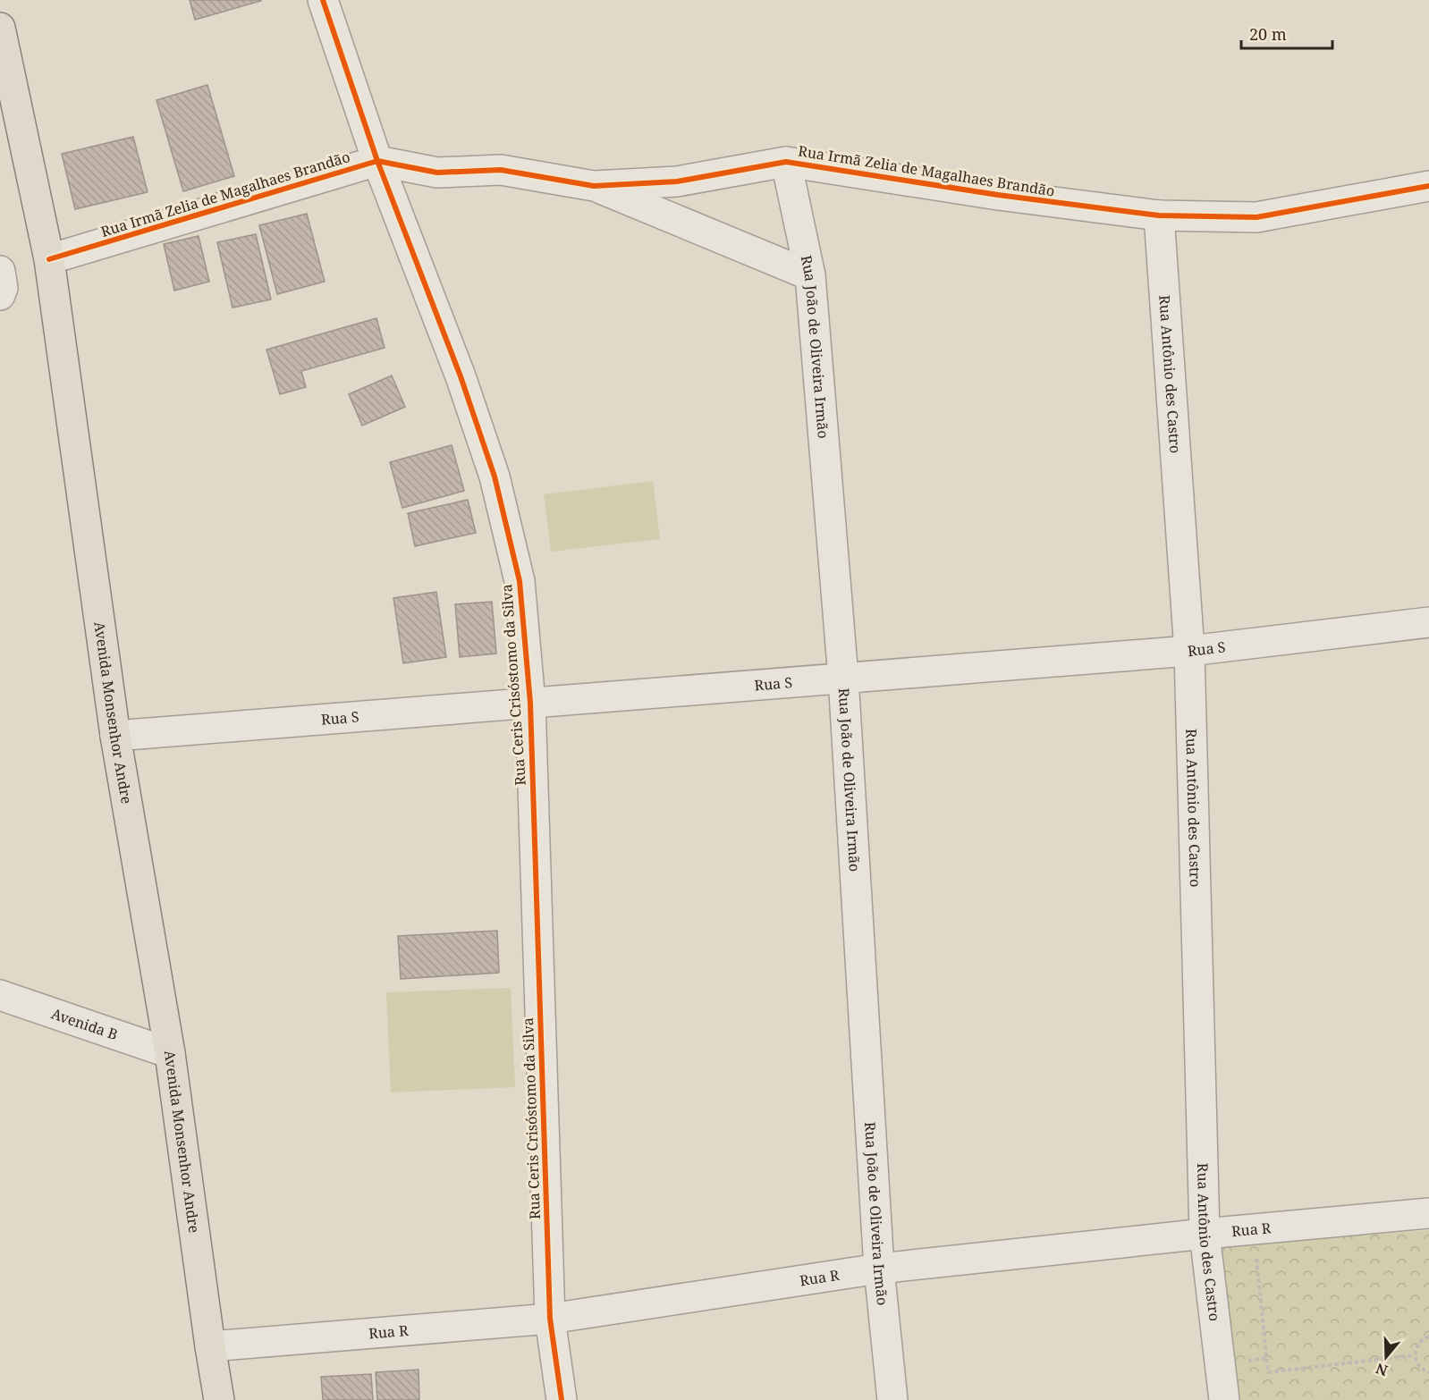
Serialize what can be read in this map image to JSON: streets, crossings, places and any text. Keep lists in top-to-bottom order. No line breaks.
{"streets":{"main road":["Avenida Monsenhor Andre"],"street":["Rua Irmã Zelia de Magalhaes Brandão","Rua João de Oliveira Irmão","Rua Antônio des Castro","Rua S","Rua Ceris Crisóstomo da Silva","Avenida B","Rua R"]},"crossings":[["Rua Irmã Zelia de Magalhaes Brandão","Rua João de Oliveira Irmão"],["Rua Irmã Zelia de Magalhaes Brandão","Rua Antônio des Castro"],["Rua Irmã Zelia de Magalhaes Brandão","Rua Ceris Crisóstomo da Silva"],["Rua Irmã Zelia de Magalhaes Brandão","Avenida Monsenhor Andre"],["Rua João de Oliveira Irmão","Rua S"],["Rua João de Oliveira Irmão","Rua R"],["Rua Antônio des Castro","Rua S"],["Rua Antônio des Castro","Rua R"],["Rua S","Rua Ceris Crisóstomo da Silva"],["Rua S","Avenida Monsenhor Andre"],["Rua Ceris Crisóstomo da Silva","Rua R"],["Avenida Monsenhor Andre","Avenida B"],["Avenida Monsenhor Andre","Rua R"]],"scale_bar":"20 m","north":"bottom"}
